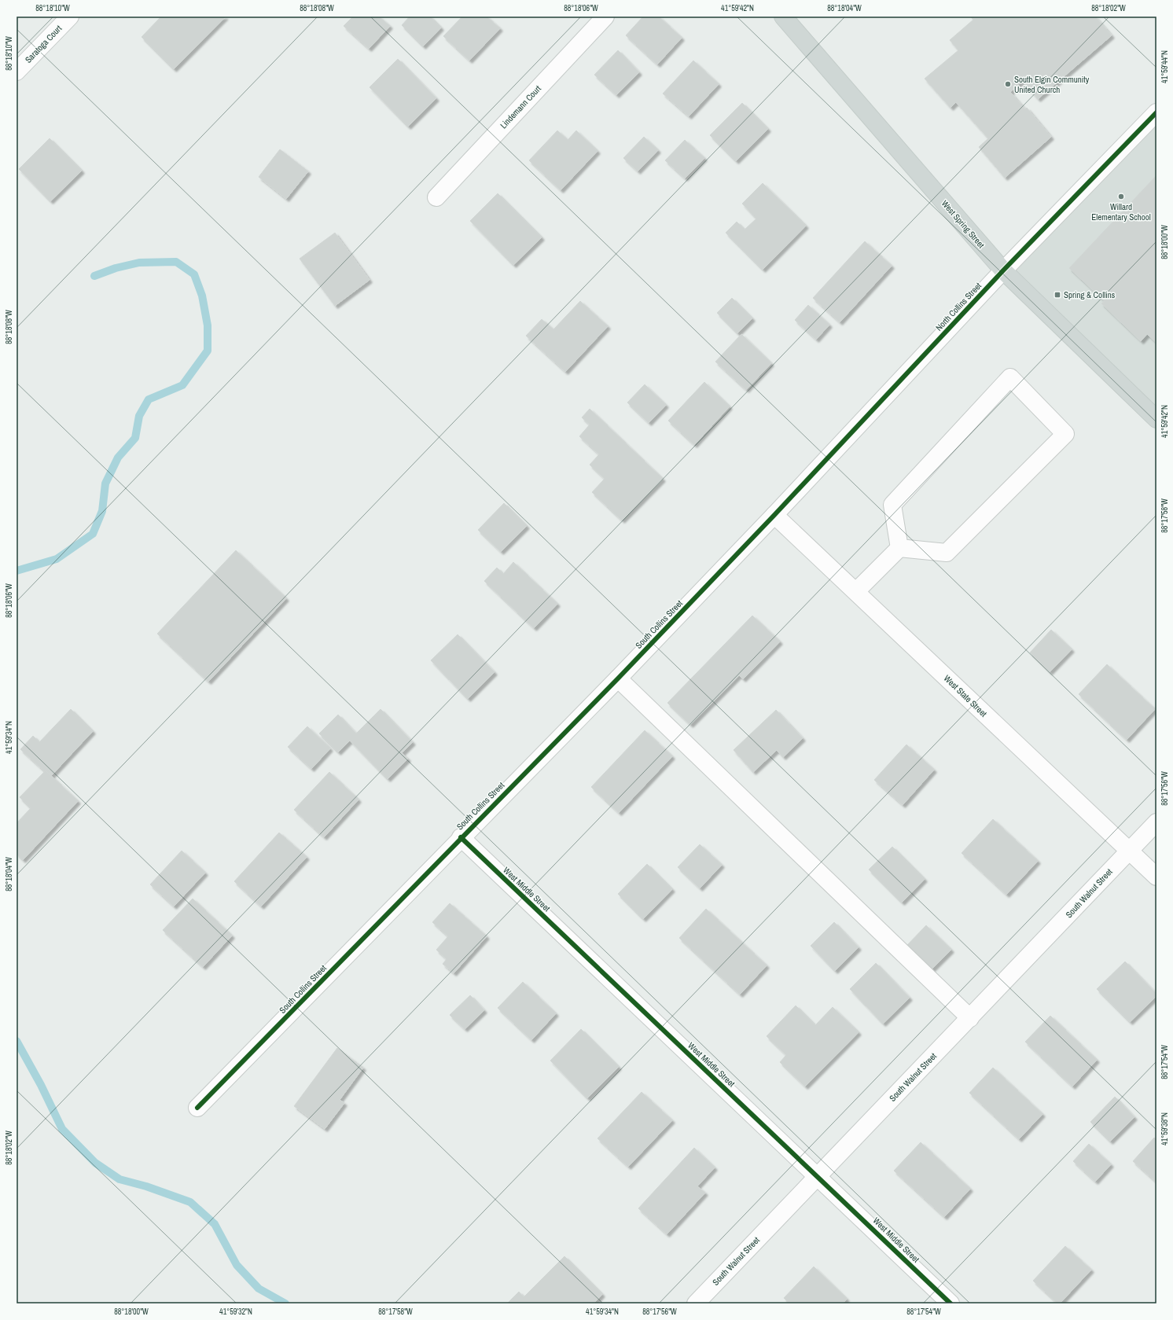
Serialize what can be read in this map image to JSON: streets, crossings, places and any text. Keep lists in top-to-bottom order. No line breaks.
{"streets":{"main road":["West Spring Street"],"street":["Saratoga Court","Lindemann Court","North Collins Street","South Collins Street","West State Street","West Middle Street","South Walnut Street"]},"crossings":[["West Spring Street","North Collins Street"],["North Collins Street","South Collins Street"],["North Collins Street","West State Street"],["South Collins Street","West State Street"],["South Collins Street","West Middle Street"],["West State Street","South Walnut Street"],["West Middle Street","South Walnut Street"]],"places":{"other":["South Elgin Community United Church","Willard Elementary School"],"transit":["Spring & Collins"]},"coordinates":["88°18'10\"W","88°18'08\"W","88°18'06\"W","41°59'42\"N","88°18'04\"W","88°18'02\"W","41°59'44\"N","88°18'00\"W","88°17'58\"W","41°59'34\"N","88°17'56\"W","88°17'54\"W","41°59'38\"N","41°59'32\"N"]}
